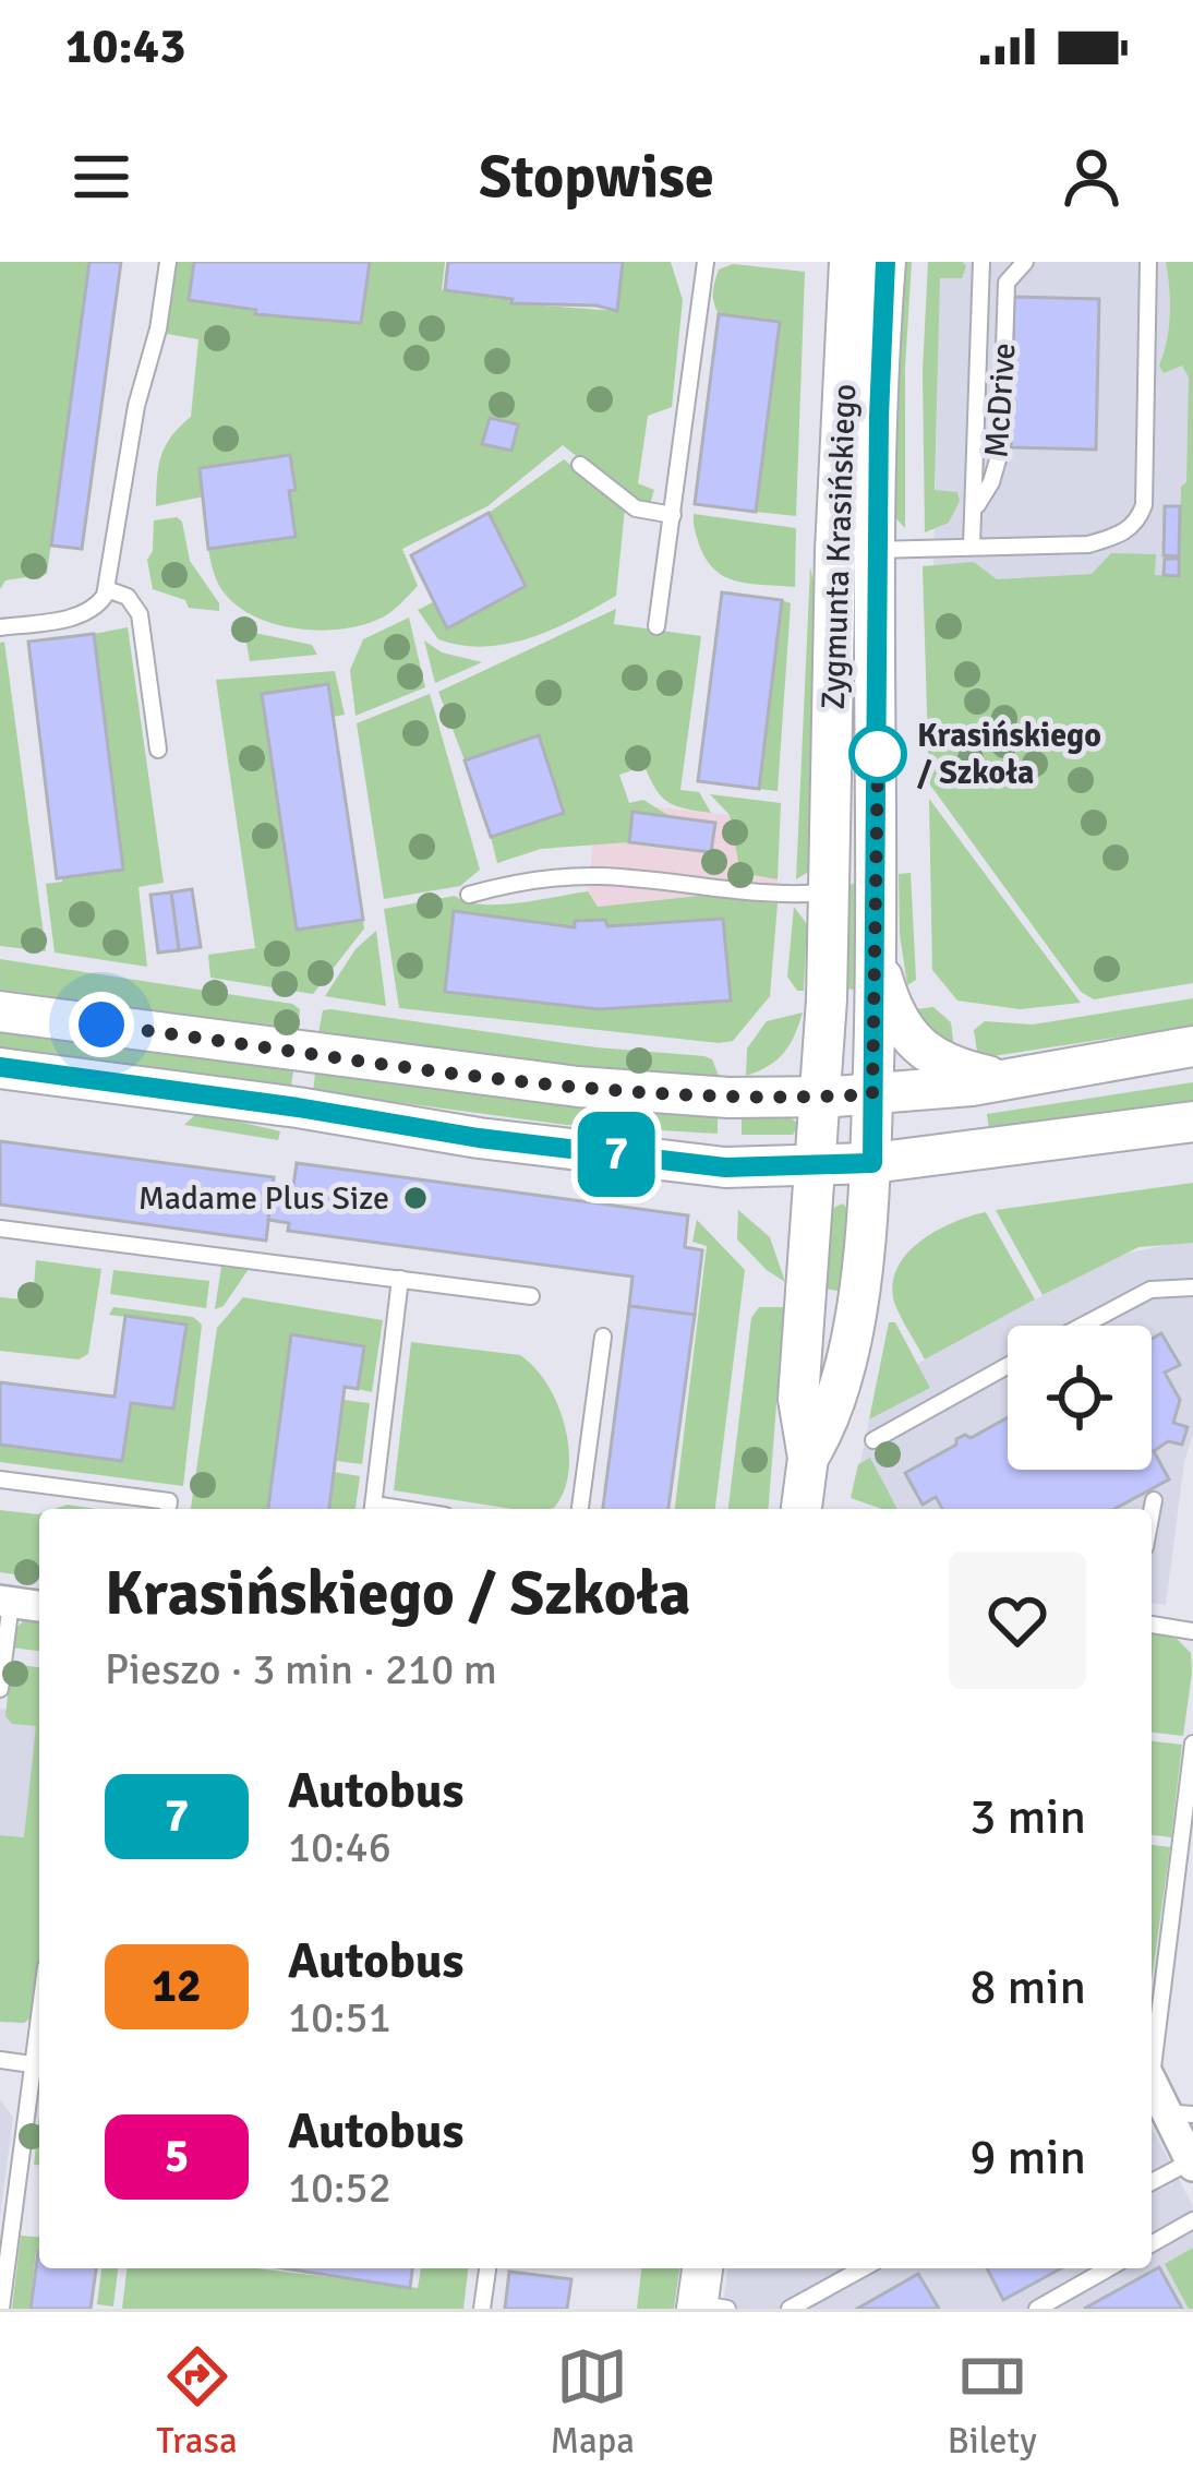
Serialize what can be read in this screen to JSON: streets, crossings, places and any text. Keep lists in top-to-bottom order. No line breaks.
{"streets":{"street":["Zygmunta Krasińskiego"],"lane":["McDrive"]},"places":["Krasińskiego / Szkoła","Madame Plus Size"],"lines":["bus line 7"],"page":{"status":"10:43","header":"Stopwise","on_map":"7","heading":["Krasińskiego / Szkoła","Pieszo · 3 min · 210 m"],"list":[{"mark":"7","name":"Autobus","note":"10:46","value":"3 min"},{"mark":"12","name":"Autobus","note":"10:51","value":"8 min"},{"mark":"5","name":"Autobus","note":"10:52","value":"9 min"}],"tabs":["Trasa","Mapa","Bilety"]}}
